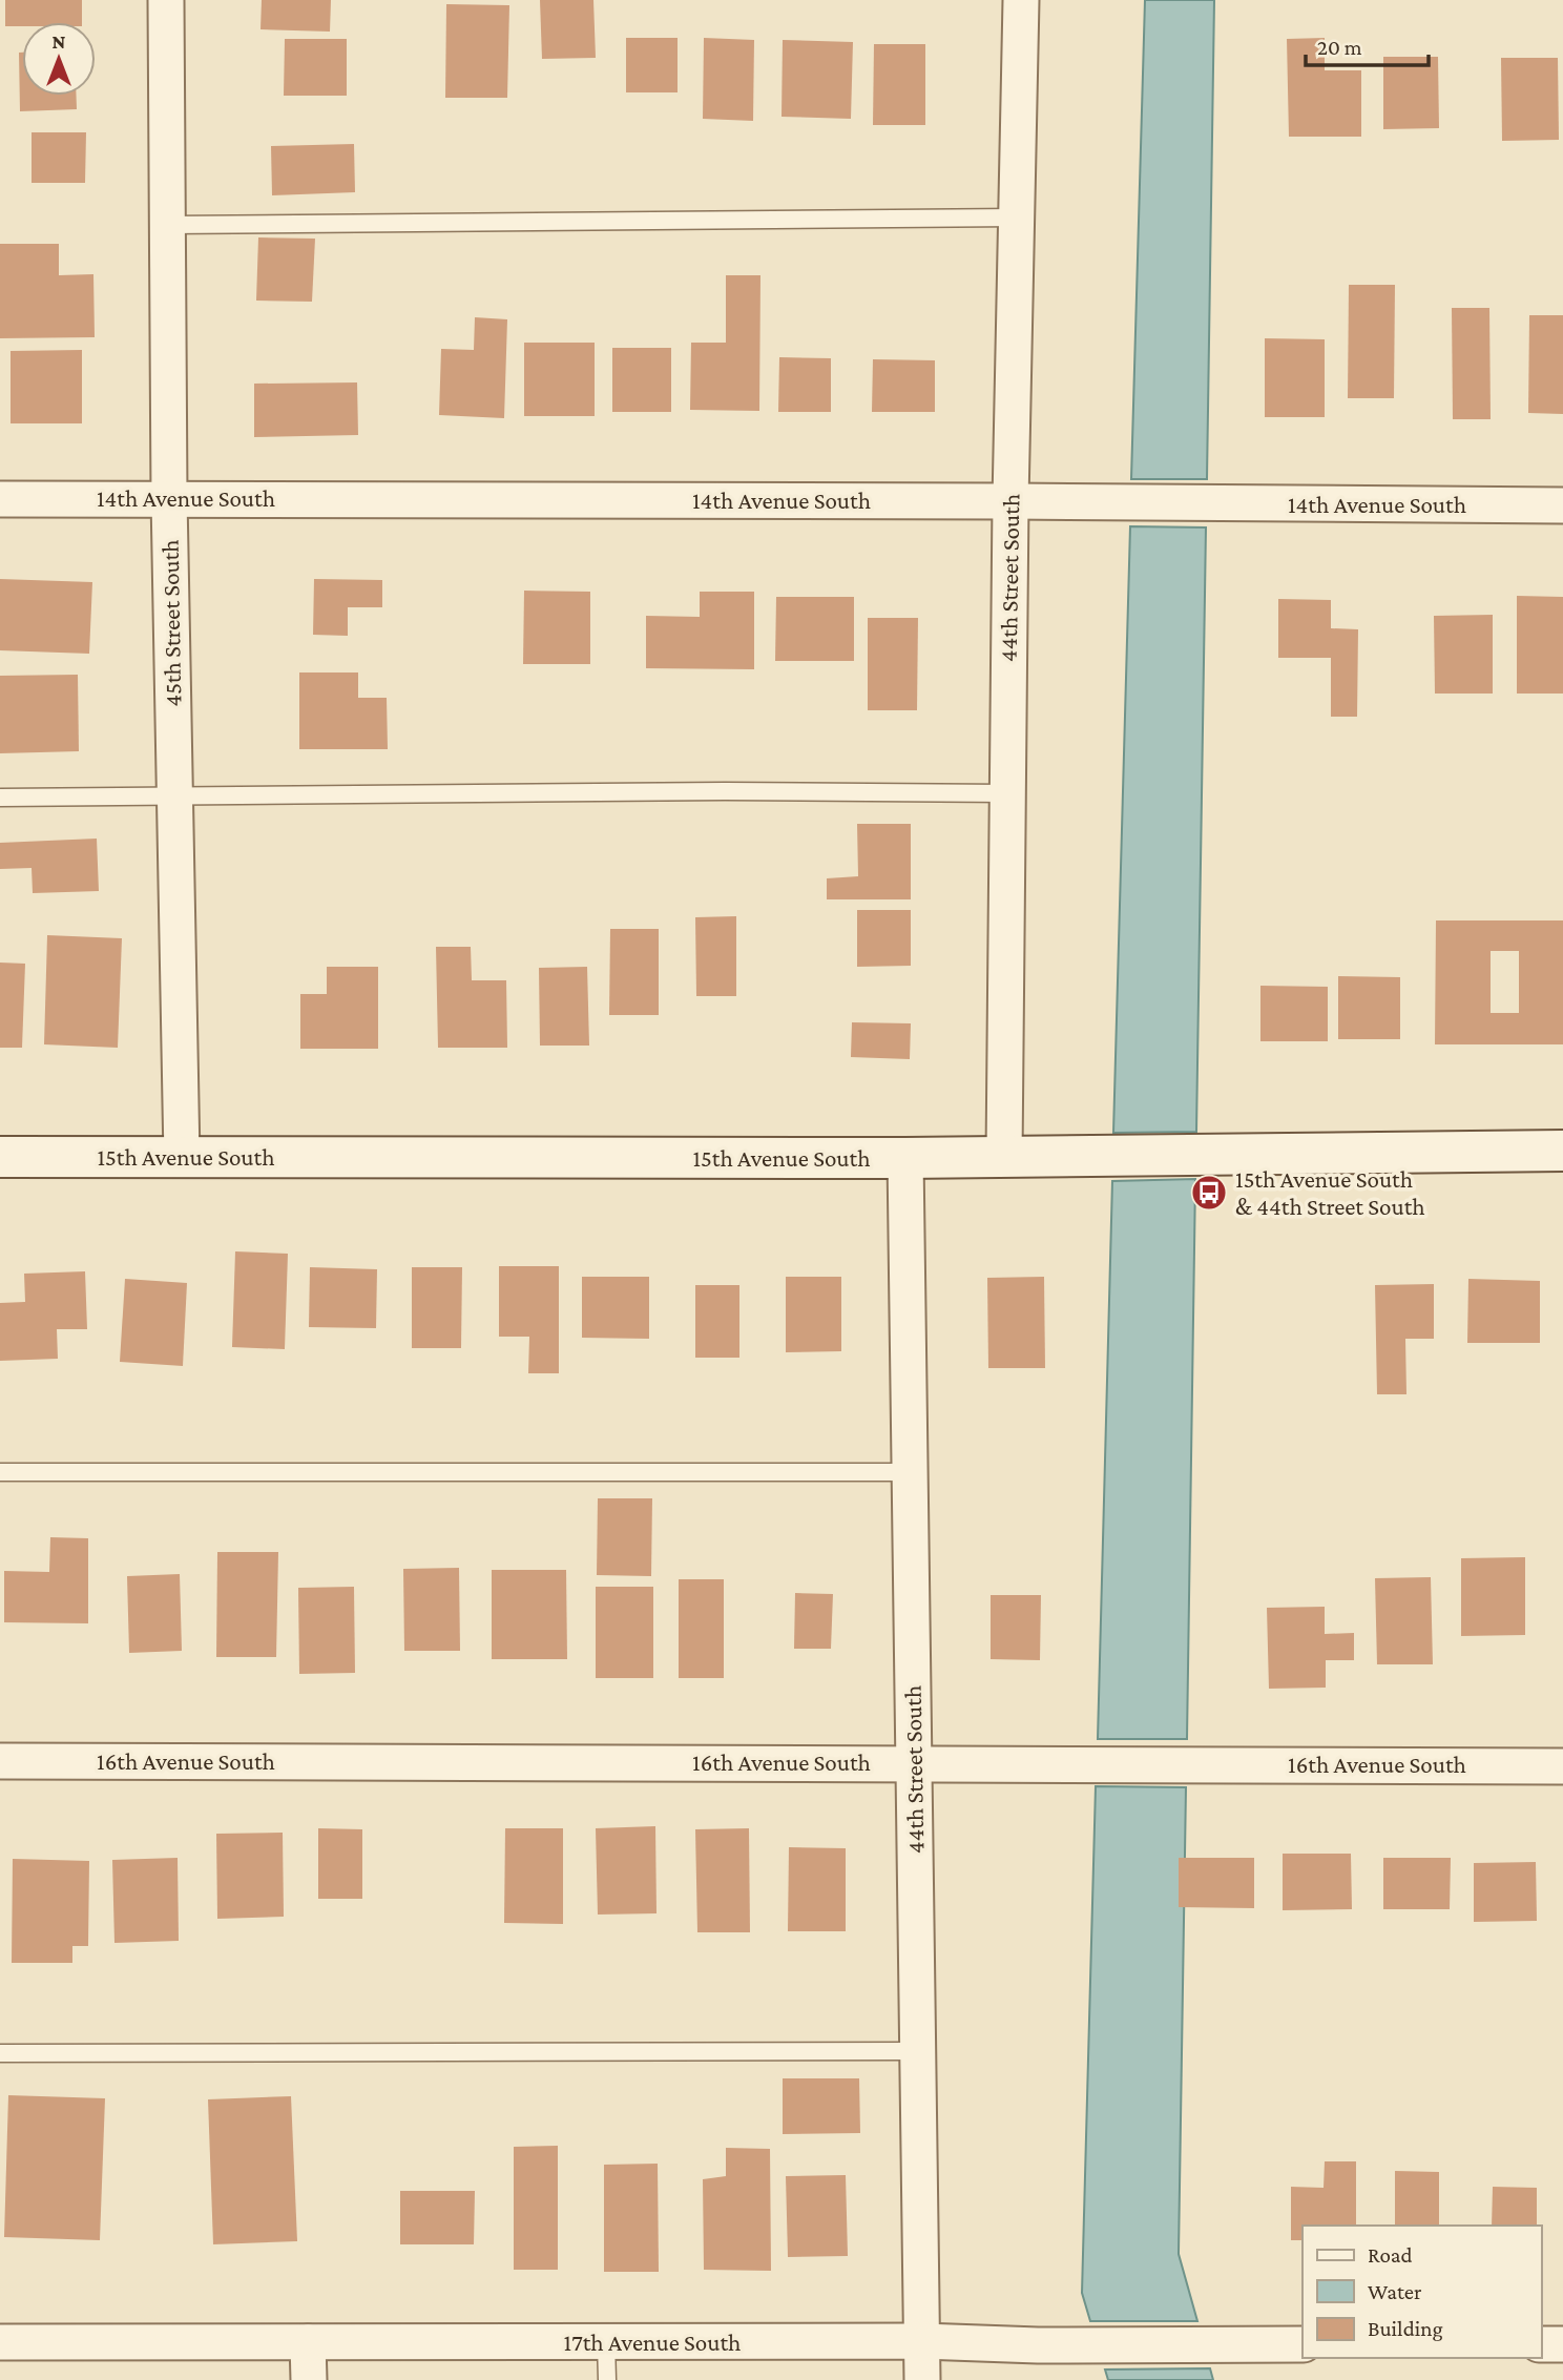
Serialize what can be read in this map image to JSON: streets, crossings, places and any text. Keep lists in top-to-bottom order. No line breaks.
{"streets":{"street":["14th Avenue South","44th Street South","45th Street South","15th Avenue South","16th Avenue South","17th Avenue South"]},"crossings":[["14th Avenue South","44th Street South"],["14th Avenue South","45th Street South"],["44th Street South","15th Avenue South"],["44th Street South","16th Avenue South"],["44th Street South","17th Avenue South"],["45th Street South","15th Avenue South"]],"places":{"bus stop":["15th Avenue South & 44th Street South"]},"legend":["Road","Water","Building"],"scale_bar":"20 m","north":"top"}
